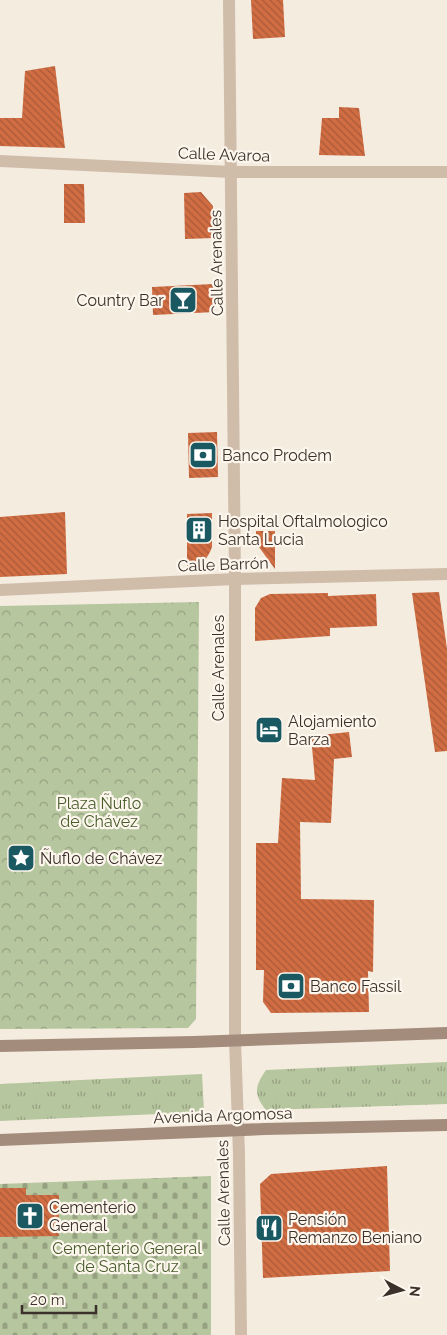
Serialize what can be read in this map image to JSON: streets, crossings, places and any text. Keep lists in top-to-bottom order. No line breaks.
{"streets":{"main road":["Avenida Argomosa"],"street":["Calle Avaroa","Calle Arenales","Calle Barrón"]},"crossings":[["Calle Avaroa","Calle Arenales"],["Calle Arenales","Calle Barrón"],["Calle Arenales","Avenida Argomosa"]],"parks":["Plaza Ñuflo de Chávez","Cementerio General de Santa Cruz"],"places":{"bar":["Country Bar"],"bank":["Banco Prodem","Banco Fassil"],"building":["Hospital Oftalmologico Santa Lucia"],"hotel":["Alojamiento Barza"],"place":["Ñuflo de Chávez"],"church":["Cementerio General"],"restaurant":["Pensión Remanzo Beniano"]},"scale_bar":"20 m","north":"right"}
